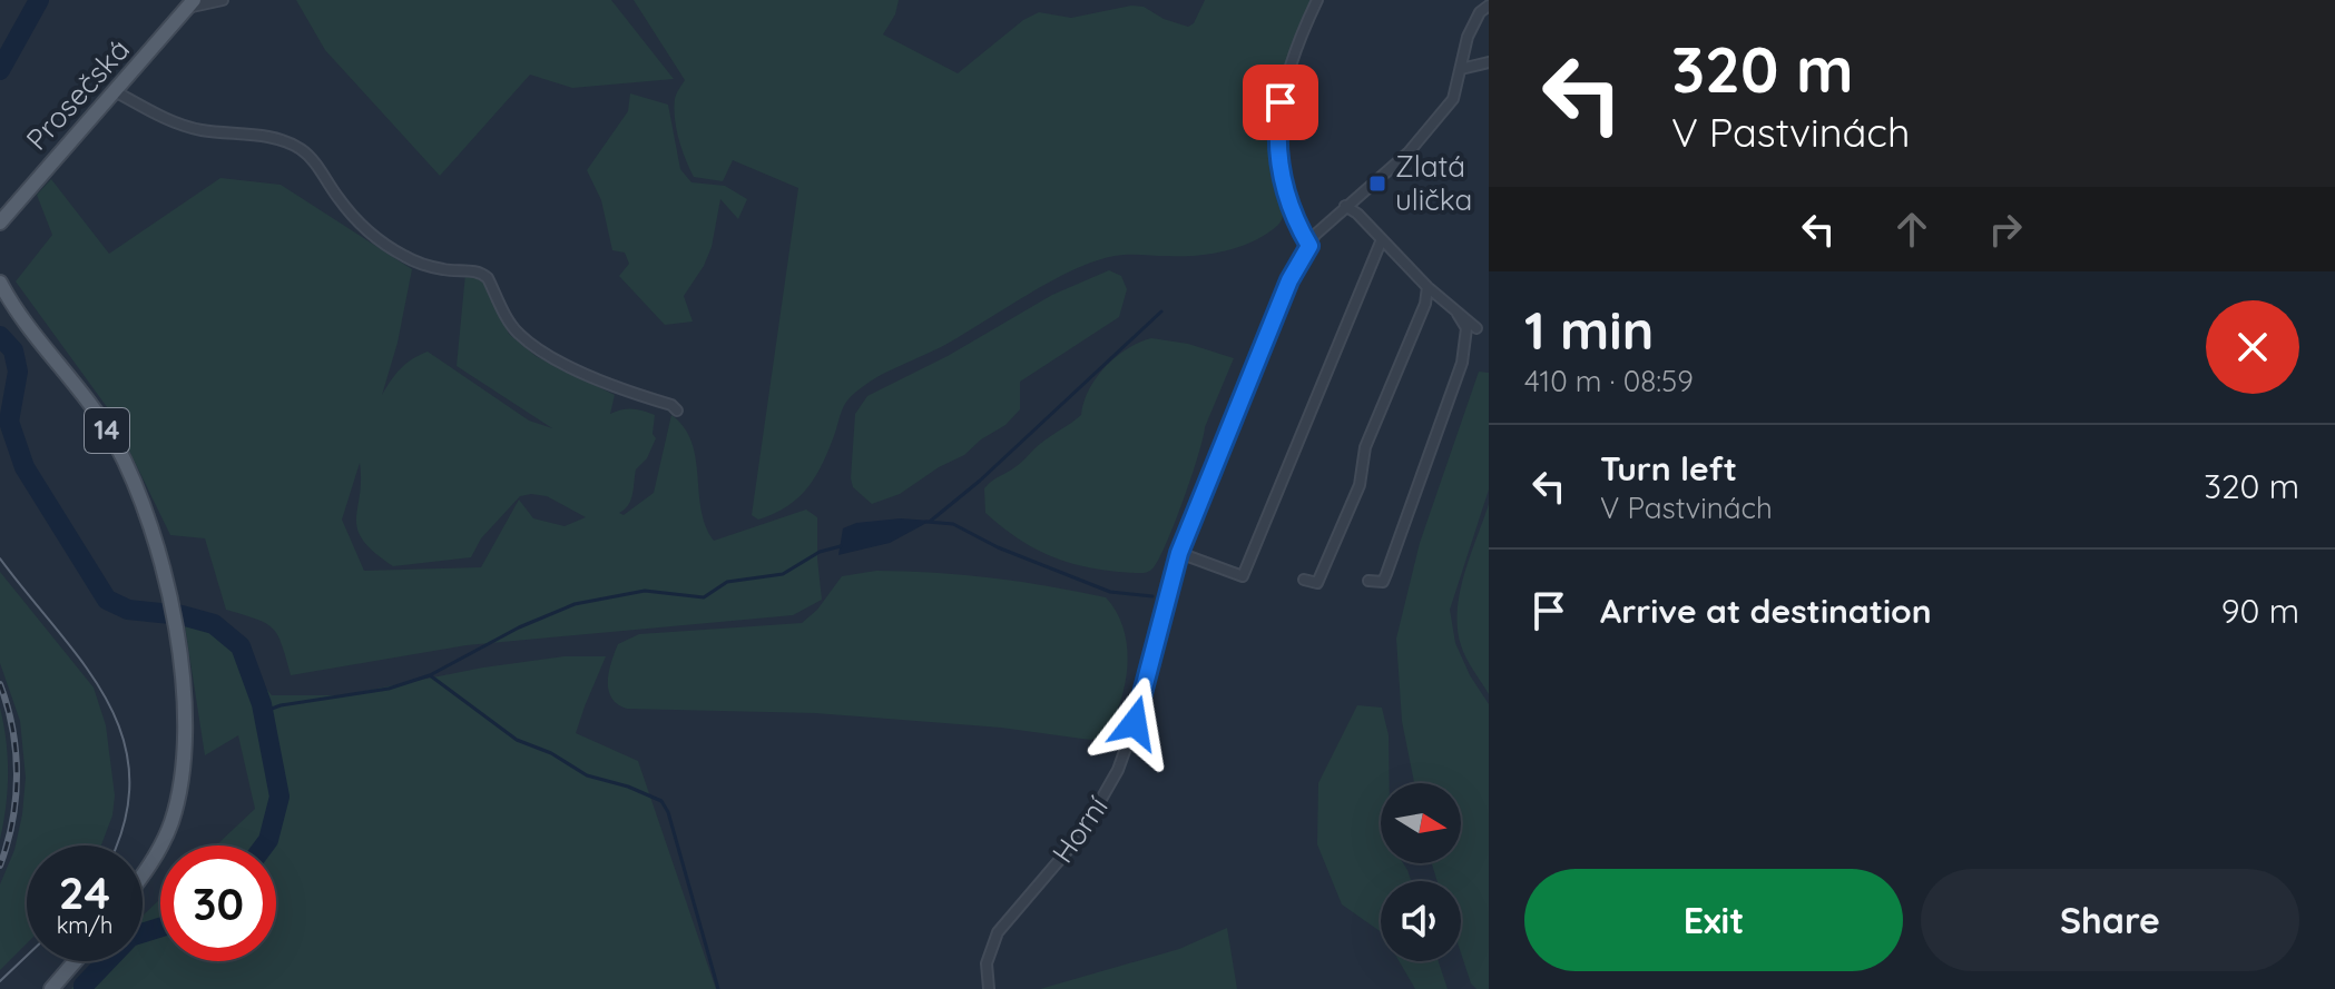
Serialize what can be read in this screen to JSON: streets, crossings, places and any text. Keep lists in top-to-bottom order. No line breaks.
{"streets":{"main road":["Prosečská","14"],"street":["Horní"]},"places":{"transit":["Zlatá ulička"]},"north":"right","page":{"turn":["320 m","V Pastvinách"],"heading":["1 min","410 m · 08:59"],"list":[{"name":"Turn left","note":"V Pastvinách","value":"320 m"},{"name":"Arrive at destination","value":"90 m"}],"speed":"24 km/h","limit":"30","buttons":["Exit","Share"]}}
